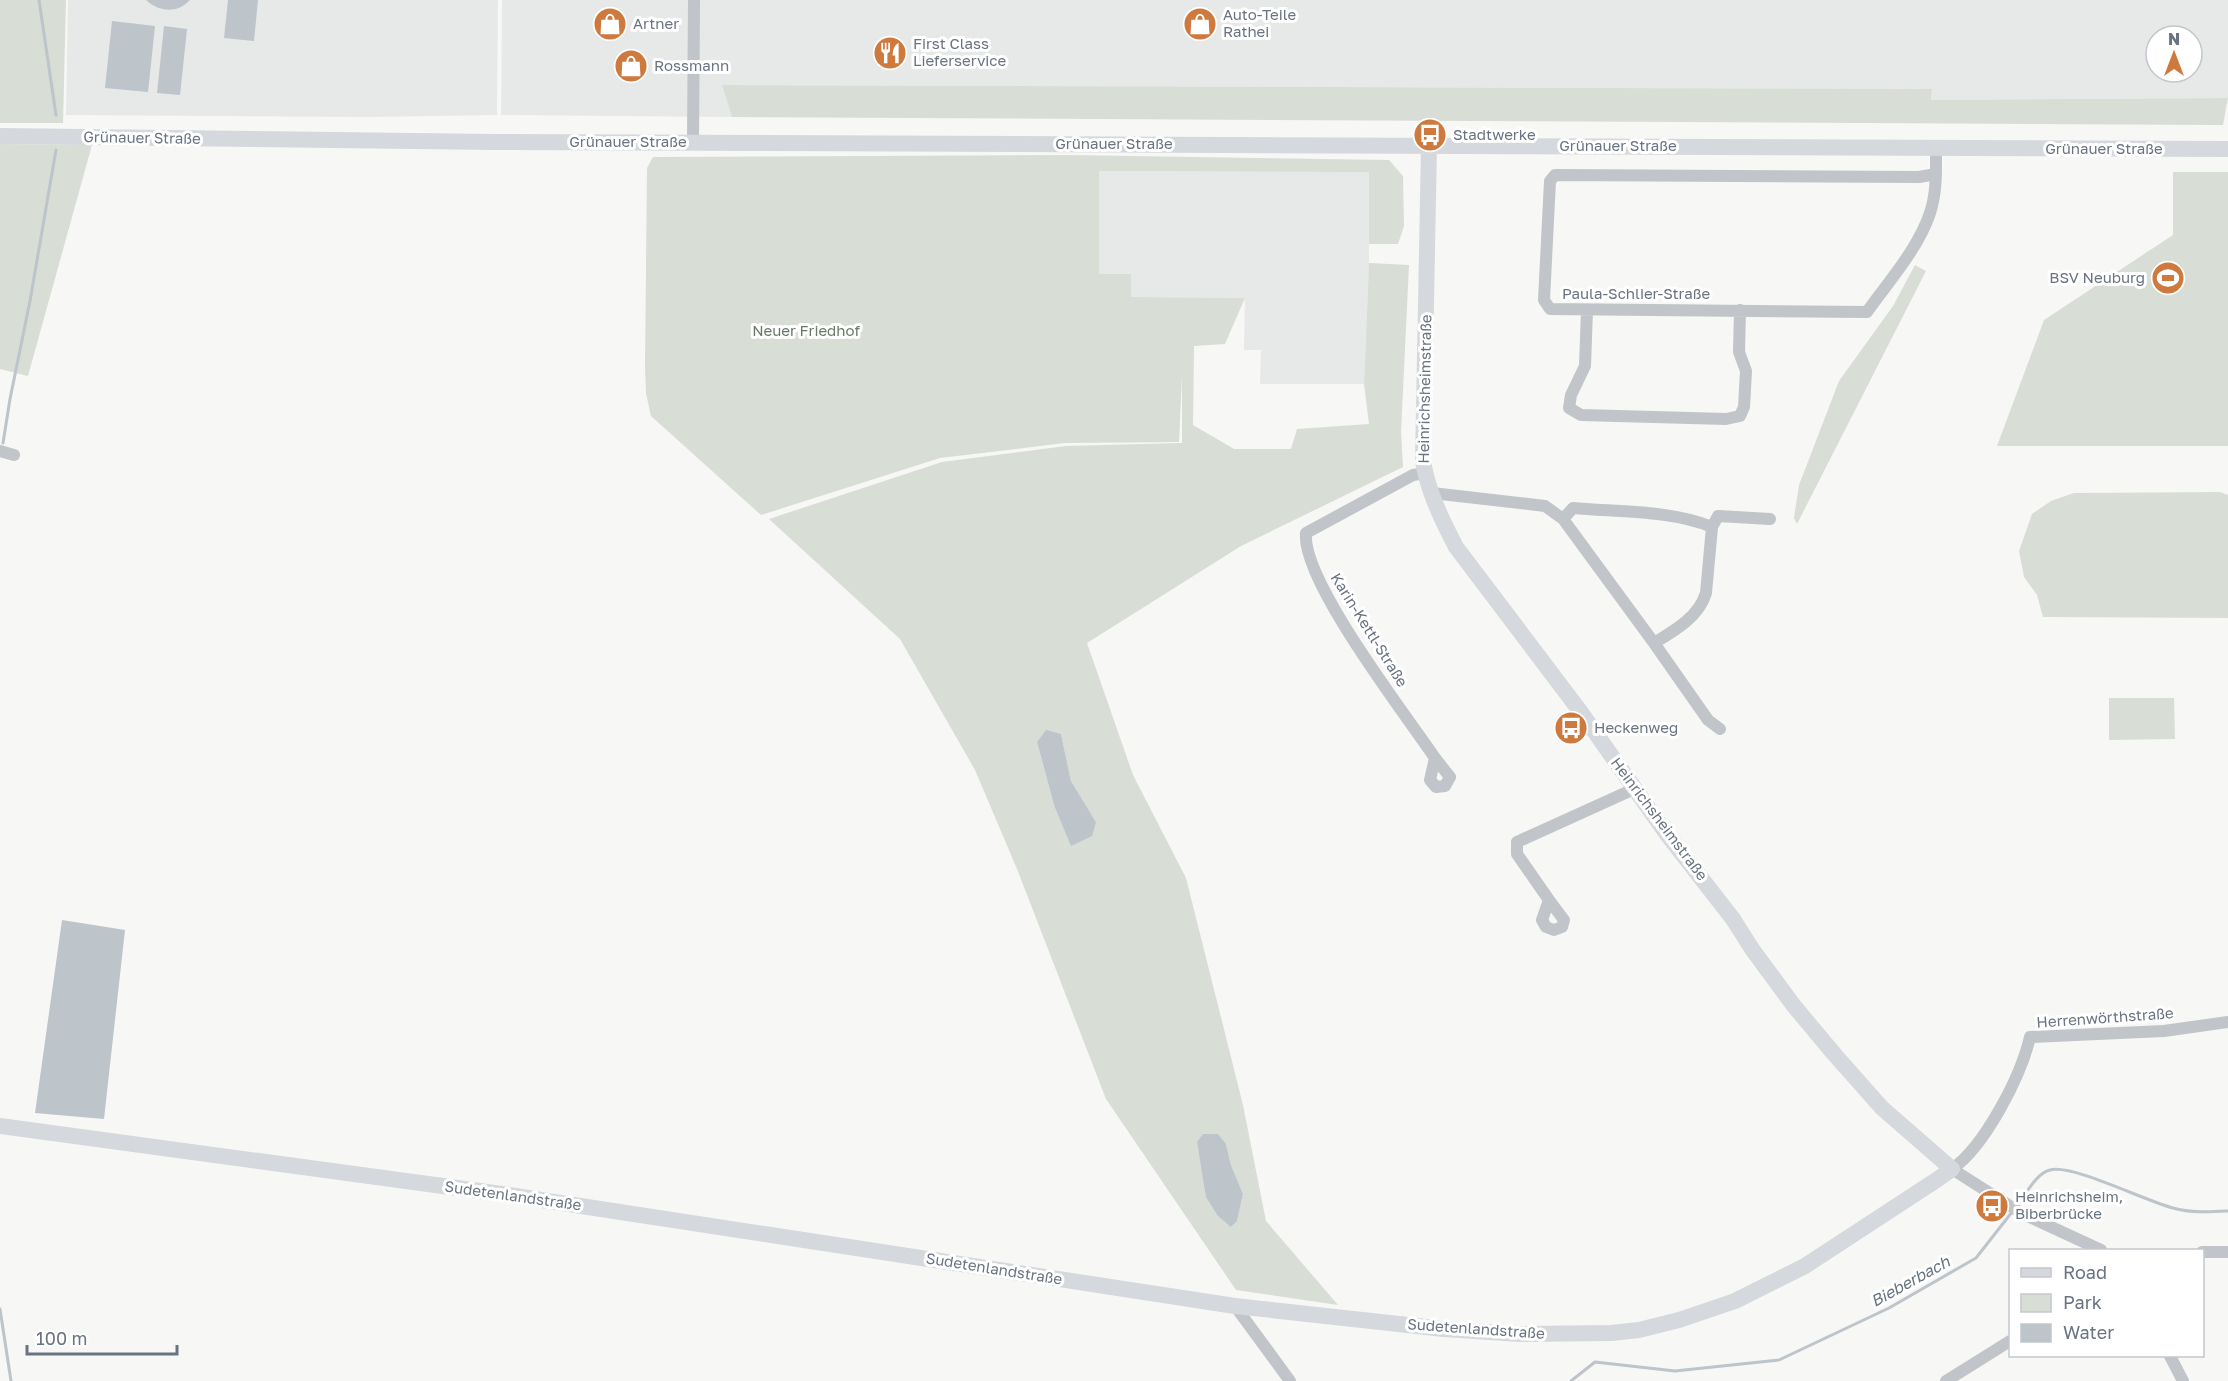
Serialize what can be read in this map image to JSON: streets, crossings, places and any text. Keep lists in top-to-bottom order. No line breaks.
{"streets":{"street":["Grünauer Straße","Paula-Schlier-Straße","Heinrichsheimstraße","Karin-Kettl-Straße","Herrenwörthstraße","Sudetenlandstraße"]},"crossings":[["Grünauer Straße","Paula-Schlier-Straße"],["Grünauer Straße","Heinrichsheimstraße"],["Heinrichsheimstraße","Karin-Kettl-Straße"],["Heinrichsheimstraße","Herrenwörthstraße"],["Heinrichsheimstraße","Sudetenlandstraße"],["Herrenwörthstraße","Sudetenlandstraße"]],"water":["Bieberbach"],"parks":["Neuer Friedhof"],"places":{"shop":["Artner","Auto-Teile Rathei","Rossmann"],"restaurant":["First Class Lieferservice"],"bus stop":["Stadtwerke","Heckenweg","Heinrichsheim, Biberbrücke"],"sports":["BSV Neuburg"]},"legend":["Road","Park","Water"],"scale_bar":"100 m","north":"top"}
